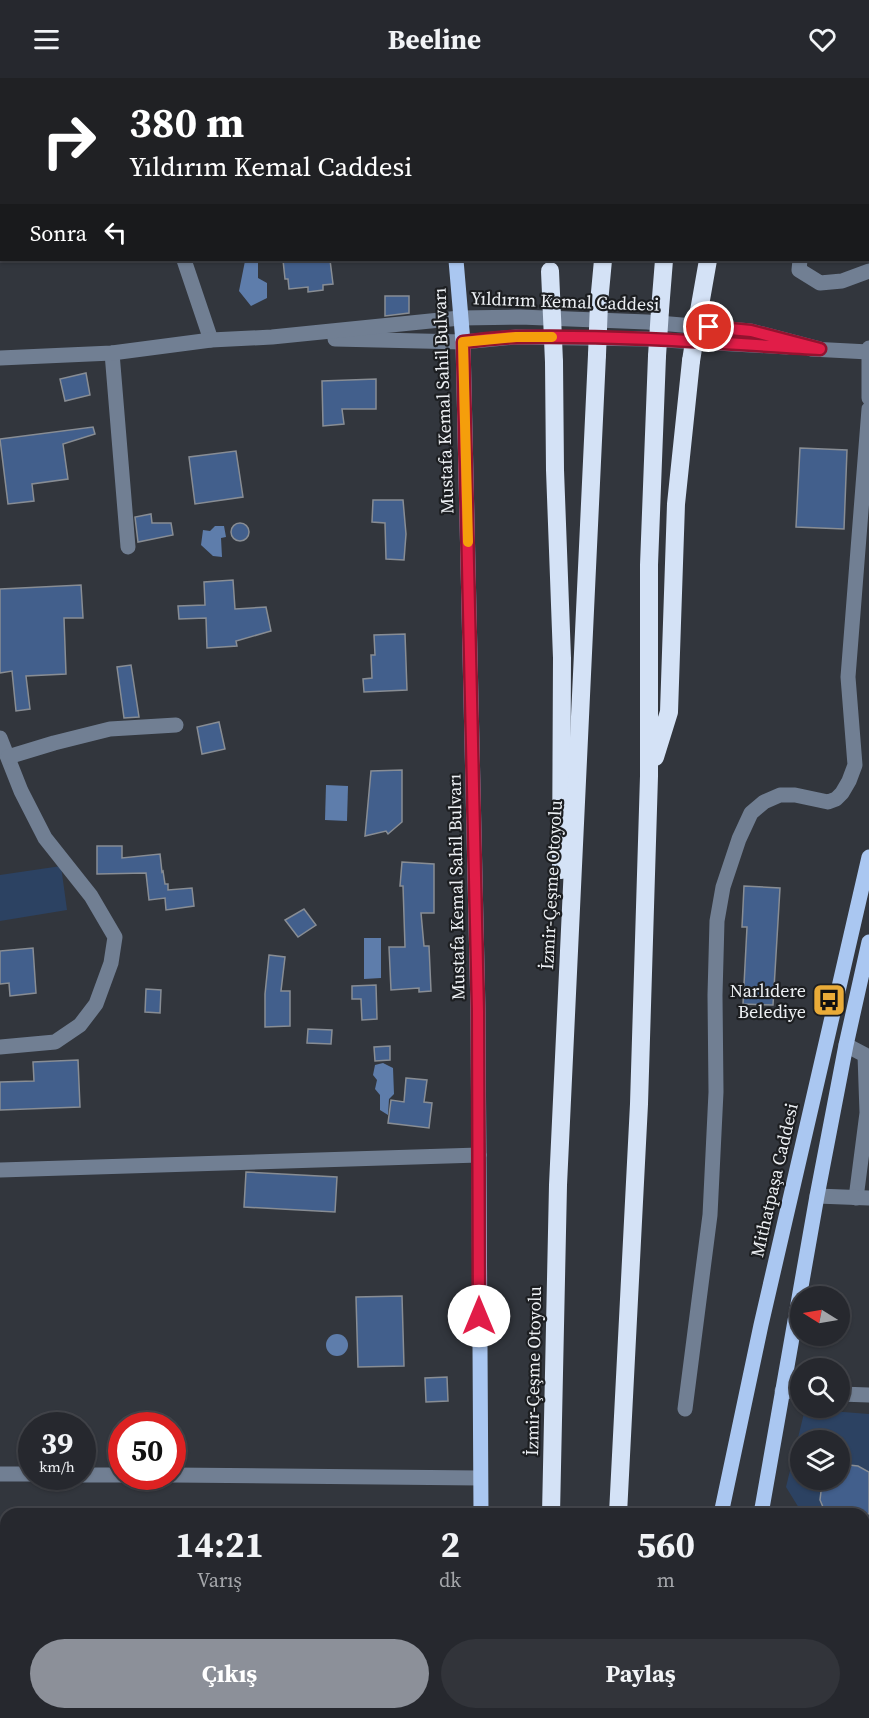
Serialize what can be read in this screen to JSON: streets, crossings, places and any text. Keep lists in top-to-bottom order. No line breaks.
{"streets":{"highway":["İzmir-Çeşme Otoyolu"],"main road":["Mustafa Kemal Sahil Bulvarı","Mithatpaşa Caddesi"],"street":["Yıldırım Kemal Caddesi"]},"crossings":[["Yıldırım Kemal Caddesi","Mustafa Kemal Sahil Bulvarı"]],"places":{"bus stop":["Narlıdere Belediye"]},"north":"left","page":{"header":"Beeline","turn":["380 m","Yıldırım Kemal Caddesi"],"then":"Sonra","speed":"39 km/h","limit":"50","eta":["14:21","Varış","2","dk","560","m"],"buttons":["Çıkış","Paylaş"]}}
